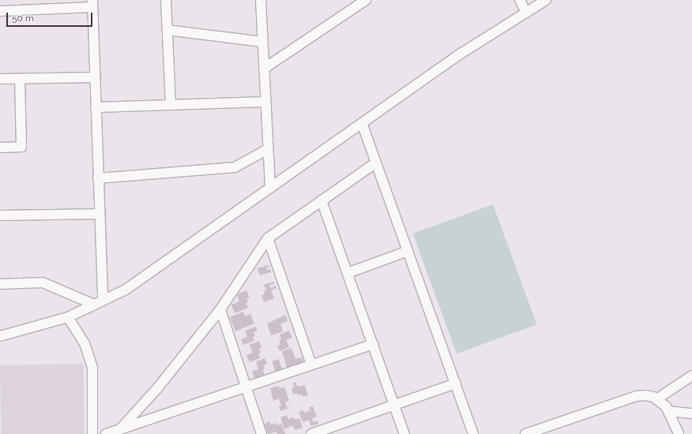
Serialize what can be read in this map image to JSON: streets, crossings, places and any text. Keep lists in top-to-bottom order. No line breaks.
{"scale_bar":"50 m"}
